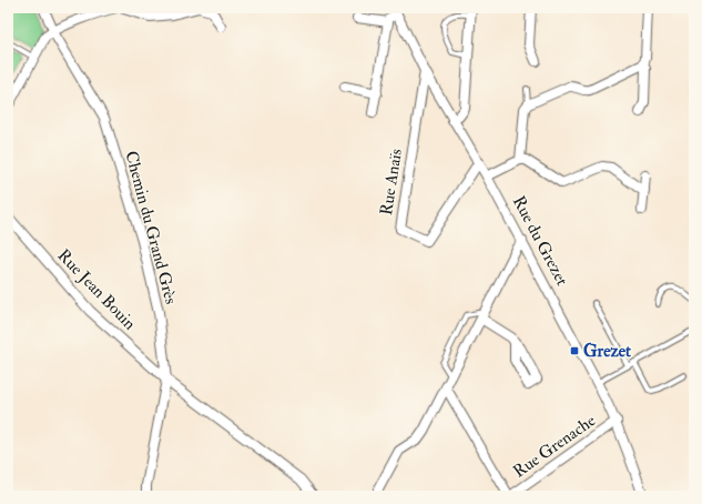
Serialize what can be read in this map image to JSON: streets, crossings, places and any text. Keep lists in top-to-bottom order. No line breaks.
{"streets":{"street":["Rue Anaïs","Chemin du Grand Grès","Rue du Grezet","Rue Jean Bouin","Rue Grenache"]},"crossings":[["Rue Anaïs","Rue du Grezet"],["Chemin du Grand Grès","Rue Jean Bouin"],["Rue du Grezet","Rue Grenache"]],"places":{"transit":["Grezet"]}}
